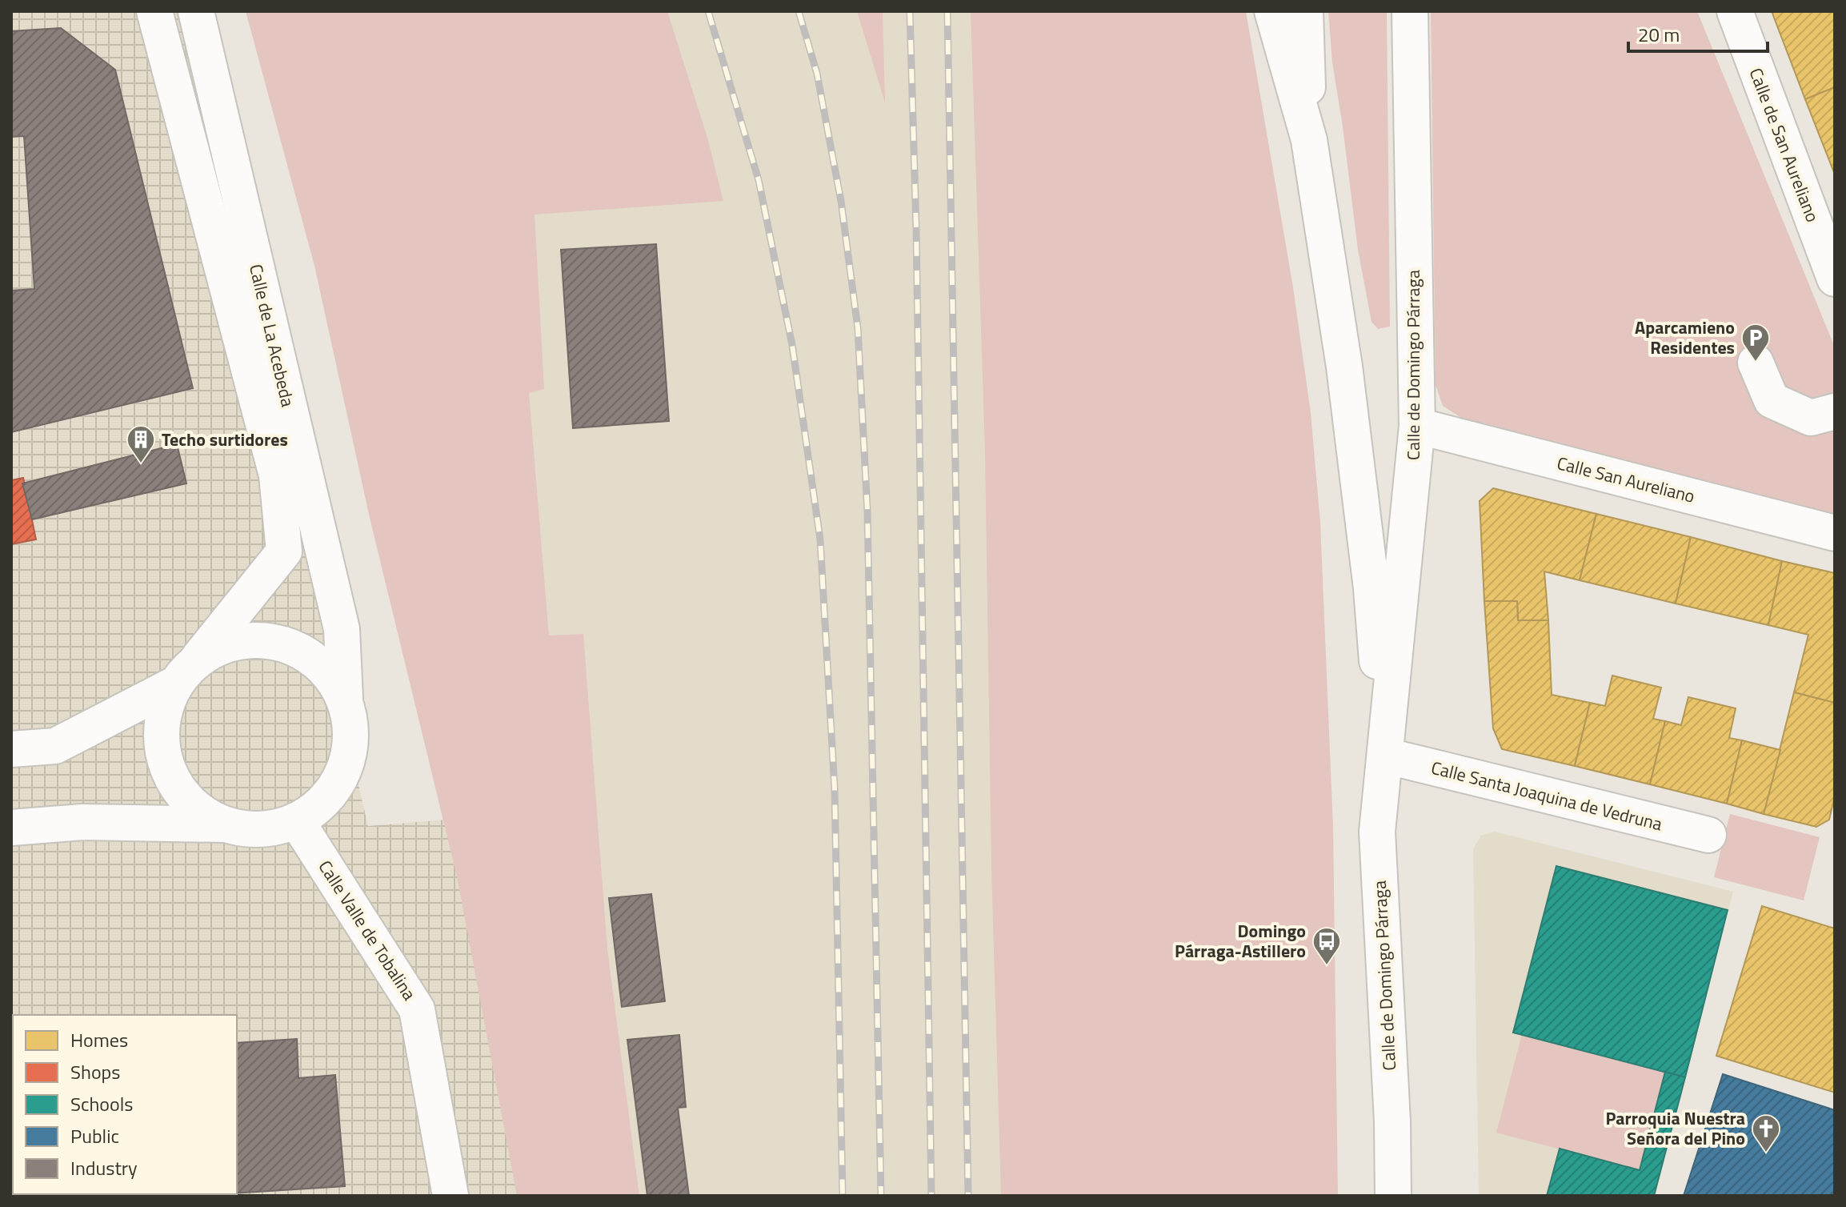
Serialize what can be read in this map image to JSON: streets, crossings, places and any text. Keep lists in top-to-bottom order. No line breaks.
{"streets":{"street":["Calle de San Aureliano","Calle de La Acebeda","Calle de Domingo Párraga","Calle San Aureliano","Calle Santa Joaquina de Vedruna","Calle Valle de Tobalina"]},"crossings":[["Calle de La Acebeda","Calle Valle de Tobalina"],["Calle de Domingo Párraga","Calle San Aureliano"],["Calle de Domingo Párraga","Calle Santa Joaquina de Vedruna"]],"places":{"parking":["Aparcamieno Residentes"],"building":["Techo surtidores"],"bus stop":["Domingo Párraga-Astillero"],"church":["Parroquia Nuestra Señora del Pino"]},"legend":["Homes","Shops","Schools","Public","Industry"],"scale_bar":"20 m"}
